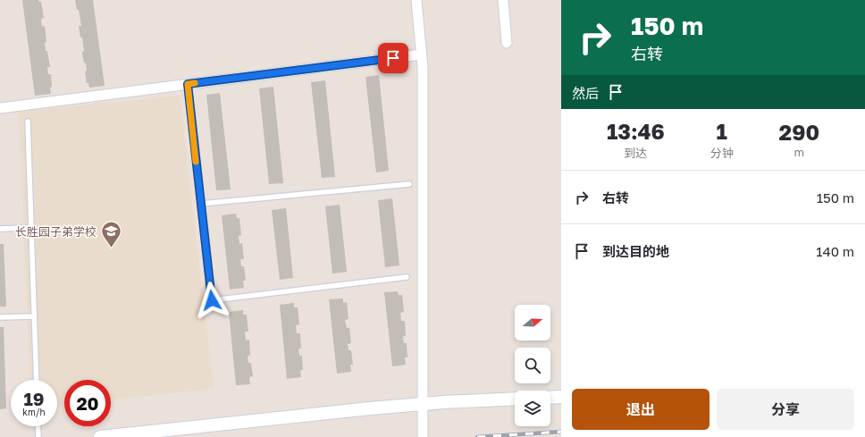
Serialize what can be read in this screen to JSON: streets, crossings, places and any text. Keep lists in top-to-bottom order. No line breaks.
{"places":{"school or university":["长胜园子弟学校"]},"north":"right","page":{"turn":["150 m","右转"],"then":"然后","eta":["13:46","到达","1","分钟","290","m"],"list":[{"name":"右转","value":"150 m"},{"name":"到达目的地","value":"140 m"}],"speed":"19 km/h","limit":"20","buttons":["退出","分享"]}}
